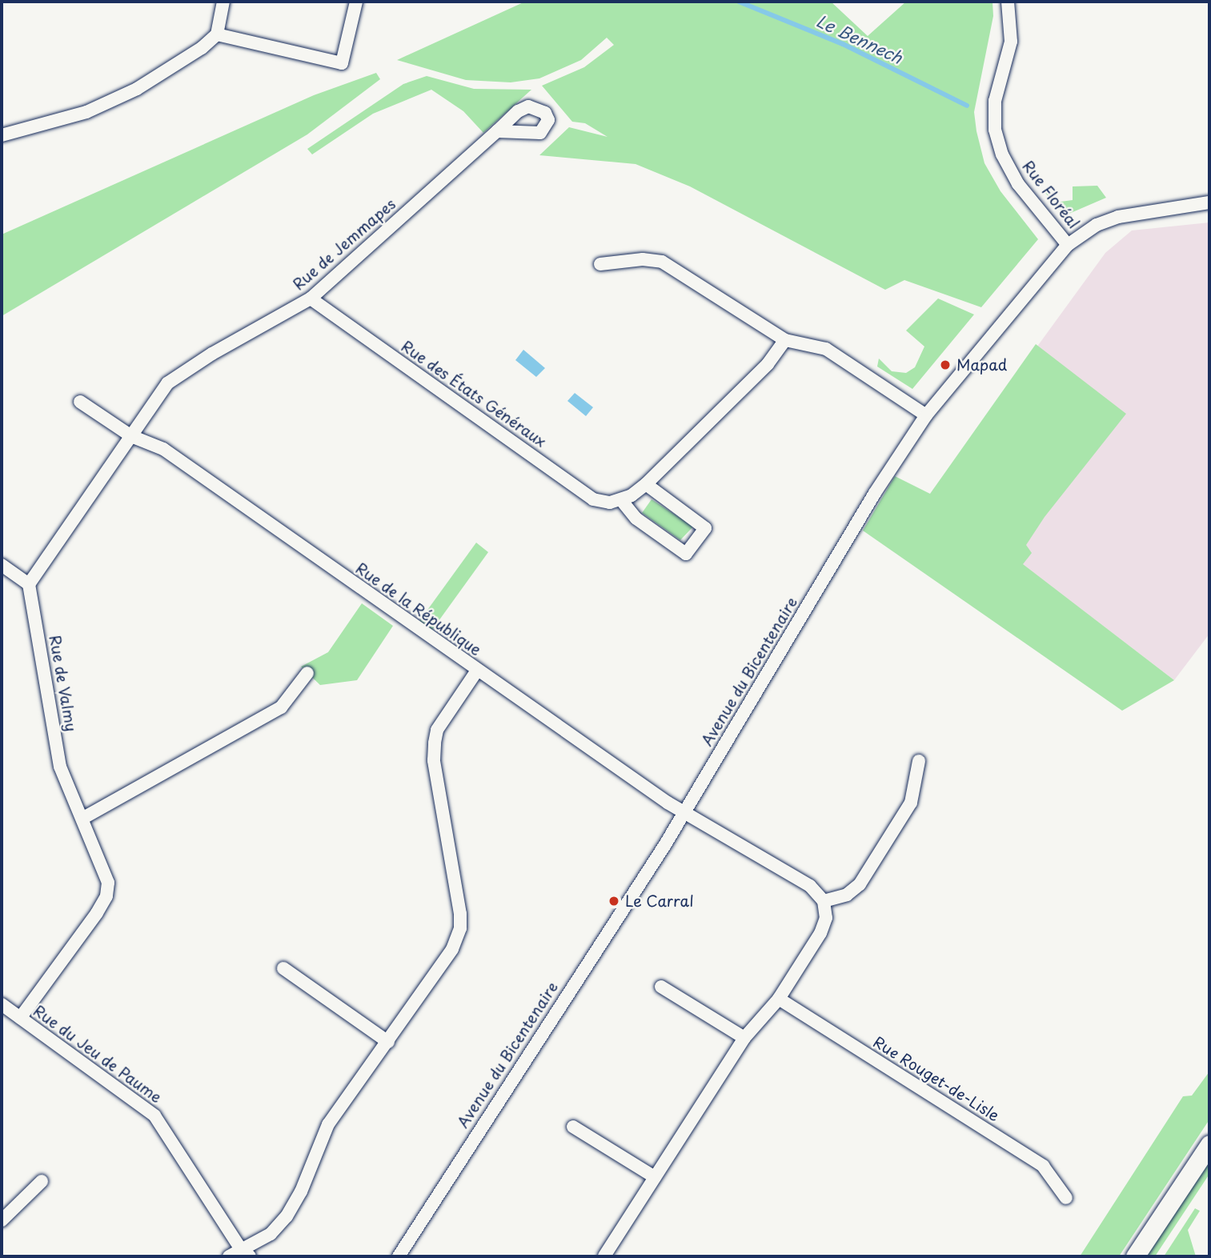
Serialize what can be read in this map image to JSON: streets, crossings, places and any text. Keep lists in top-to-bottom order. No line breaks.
{"streets":{"street":["Rue Floréal","Rue de Jemmapes","Rue des États Généraux","Rue de la République","Avenue du Bicentenaire","Rue de Valmy","Rue du Jeu de Paume","Rue Rouget-de-Lisle"]},"crossings":[["Rue Floréal","Avenue du Bicentenaire"],["Rue de Jemmapes","Rue des États Généraux"],["Rue de Jemmapes","Rue de la République"],["Rue de Jemmapes","Rue de Valmy"],["Rue de la République","Avenue du Bicentenaire"],["Rue de Valmy","Rue du Jeu de Paume"]],"water":["Le Bennech"],"places":["Mapad","Le Carral"]}
